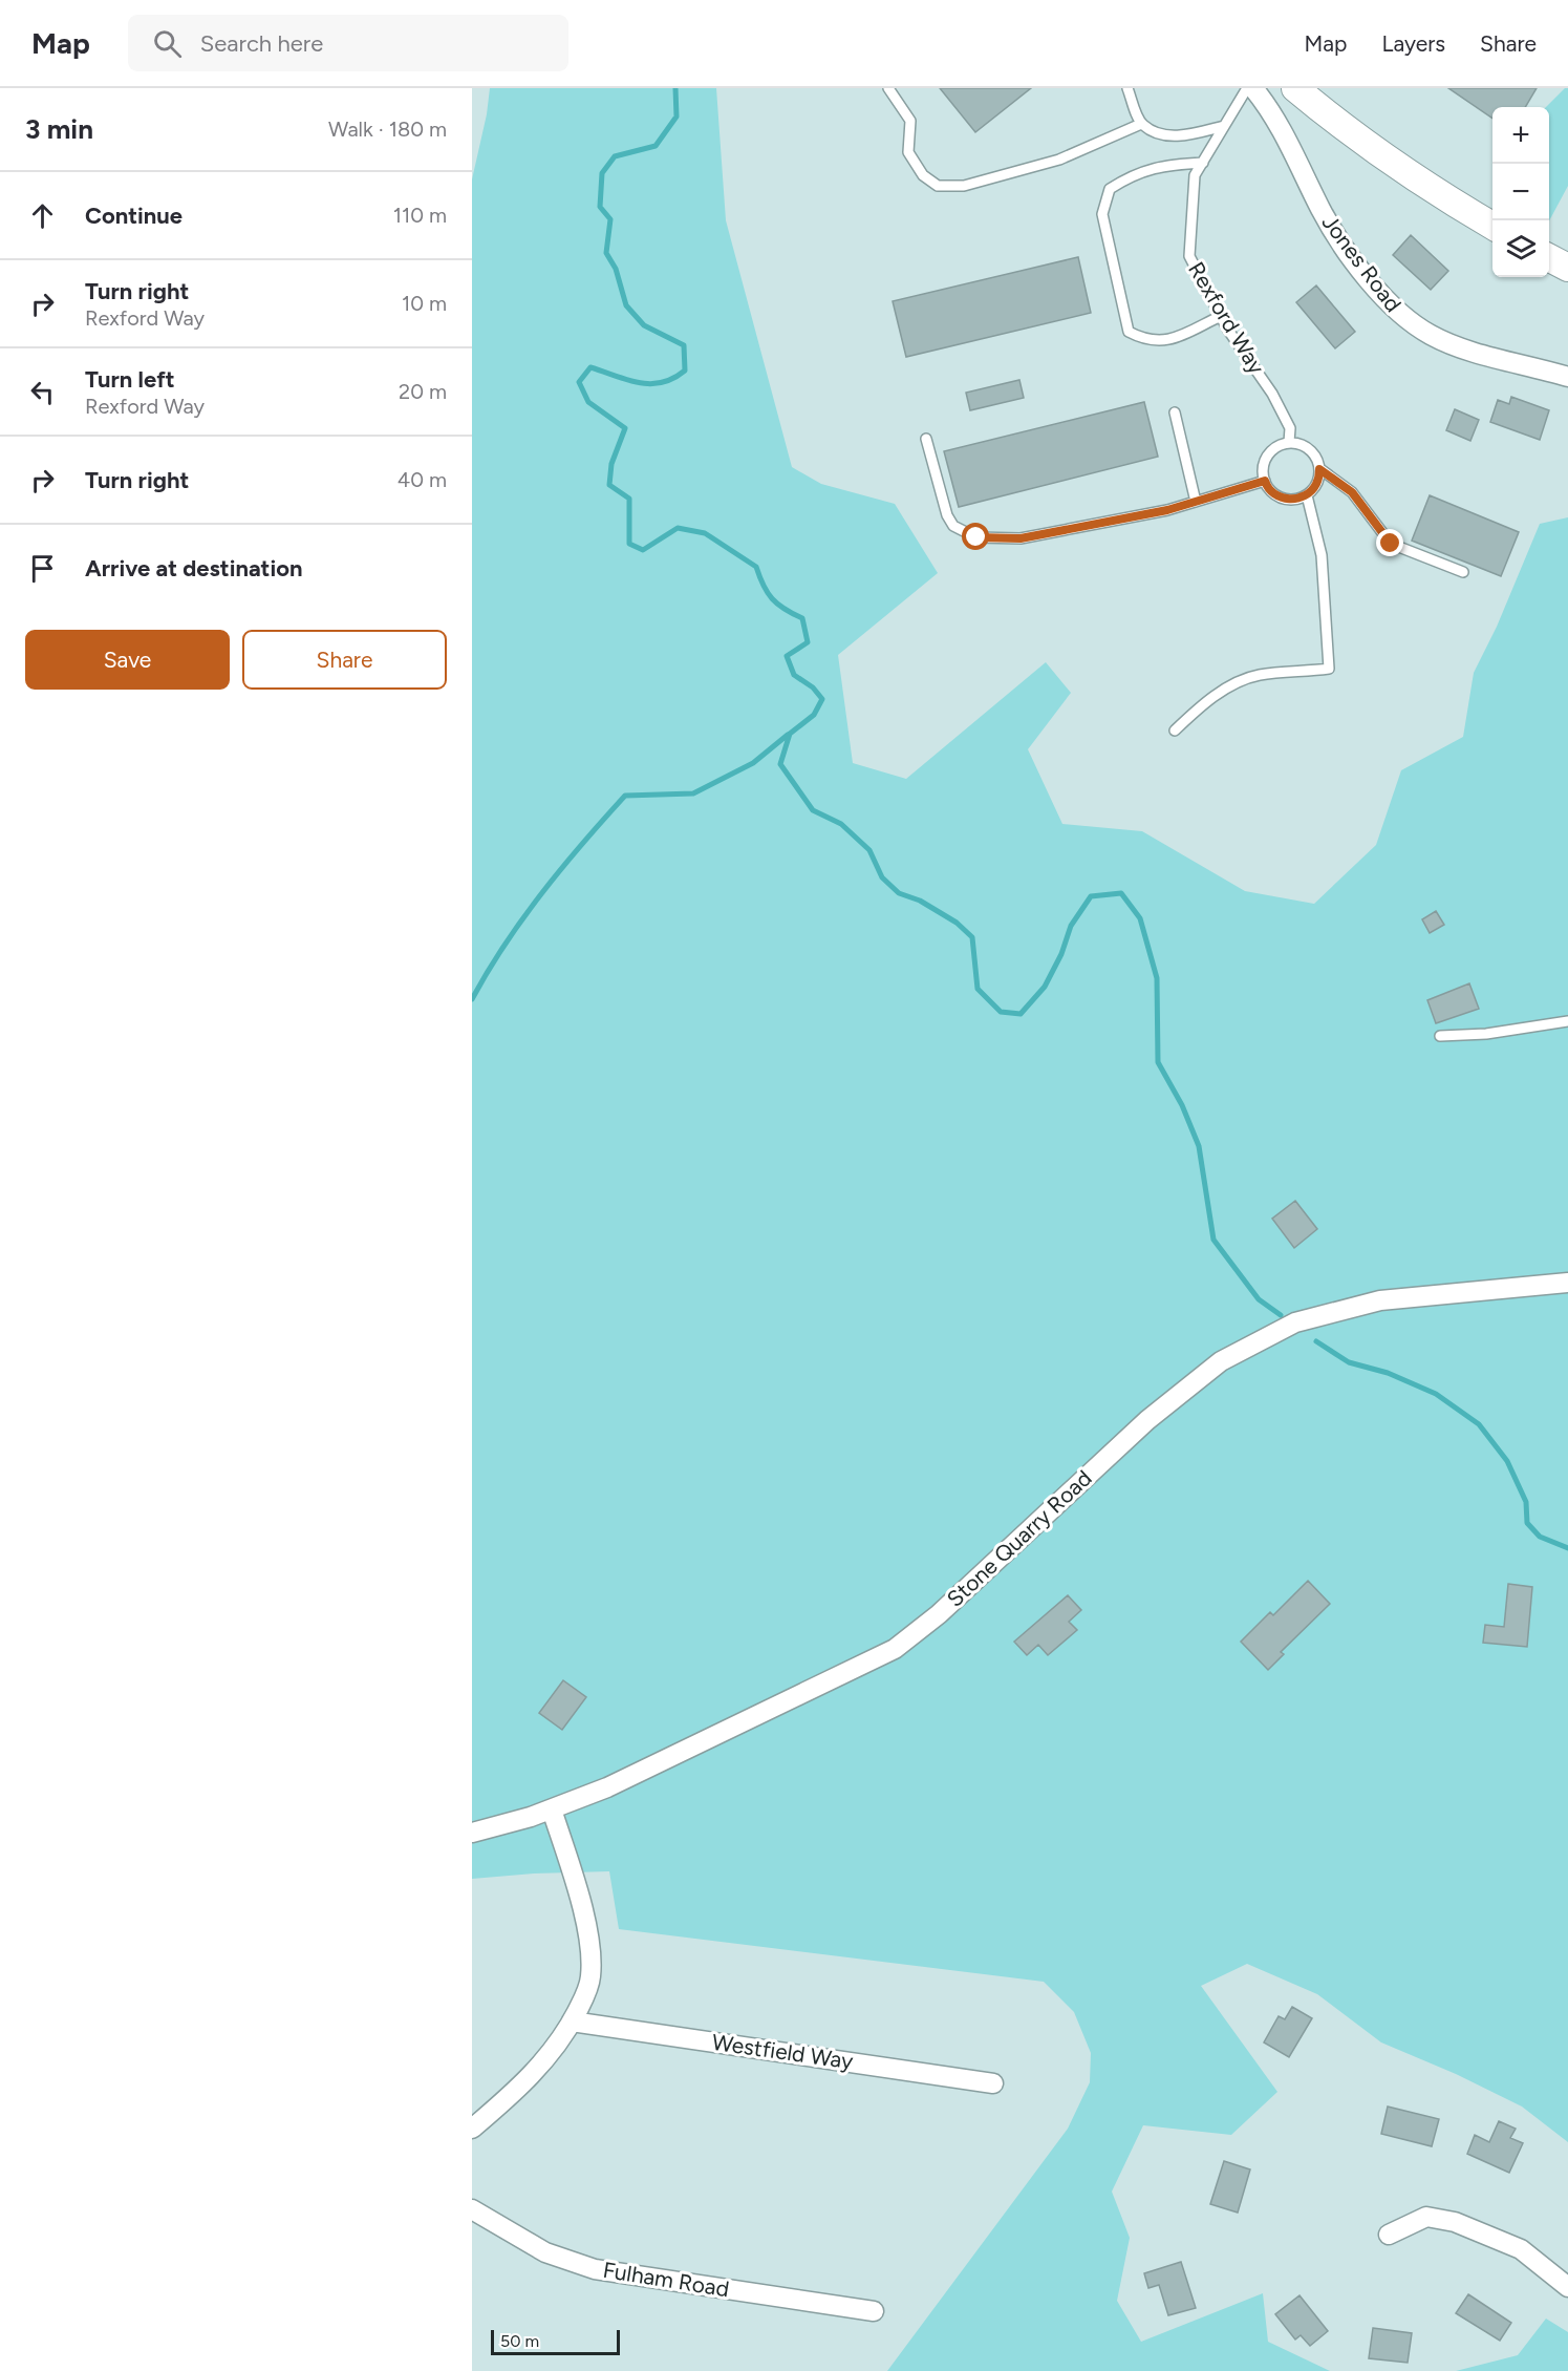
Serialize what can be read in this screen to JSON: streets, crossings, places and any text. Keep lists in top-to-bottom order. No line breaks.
{"streets":{"street":["Jones Road","Stone Quarry Road","Westfield Way","Fulham Road"],"lane":["Rexford Way"]},"scale_bar":"50 m","page":{"header":"Map","search":"Search here","nav":["Map","Layers","Share"],"heading":["3 min","Walk · 180 m"],"map_buttons":["+","−"],"list":[["Continue","110 m"],["Turn right","Rexford Way","10 m"],["Turn left","Rexford Way","20 m"],["Turn right","40 m"],"Arrive at destination"],"buttons":["Save","Share"],"scale":"50 m"}}
